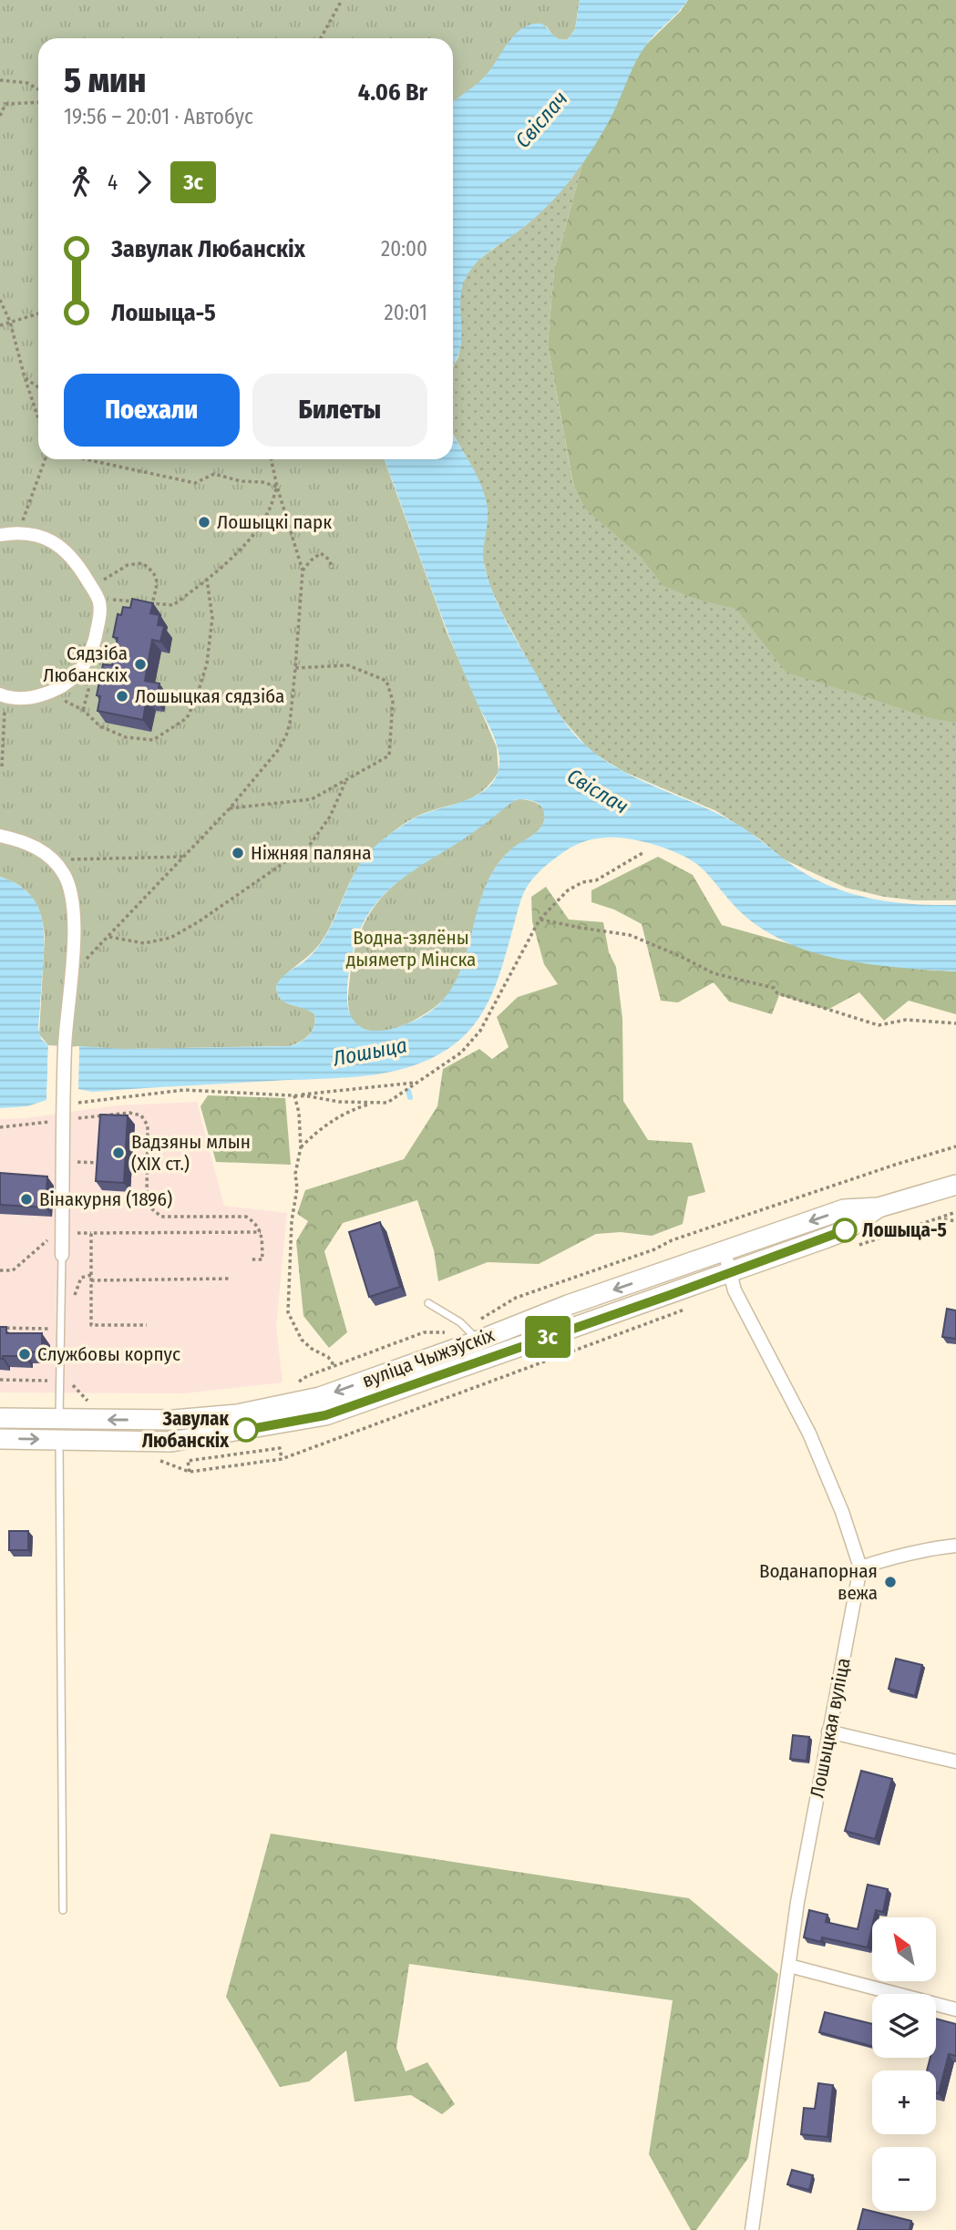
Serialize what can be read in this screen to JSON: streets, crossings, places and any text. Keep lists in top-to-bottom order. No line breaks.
{"streets":{"street":["вуліца Чыжэўскіх","Лошыцкая вуліца"]},"crossings":[["вуліца Чыжэўскіх","Лошыцкая вуліца"]],"water":["Свіслач","Лошыца"],"parks":["Водна-зялёны дыяметр Мінска"],"places":["Лошыцкі парк","Сядзіба Любанскіх","Лошыцкая сядзіба","Ніжняя паляна","Вадзяны млын (XIX ст.)","Вінакурня (1896)","Лошыца-5","Службовы корпус","Завулак Любанскіх","Воданапорная вежа"],"lines":["bus line 3с"],"north":"top left","page":{"on_map":"3с","heading":["5 мин","19:56 – 20:01 · Автобус","4.06 Br"],"legs":["4","3с"],"list":[{"name":"Завулак Любанскіх","value":"20:00"},{"name":"Лошыца-5","value":"20:01"}],"buttons":["Поехали","Билеты"],"map_buttons":["+","−"]}}
